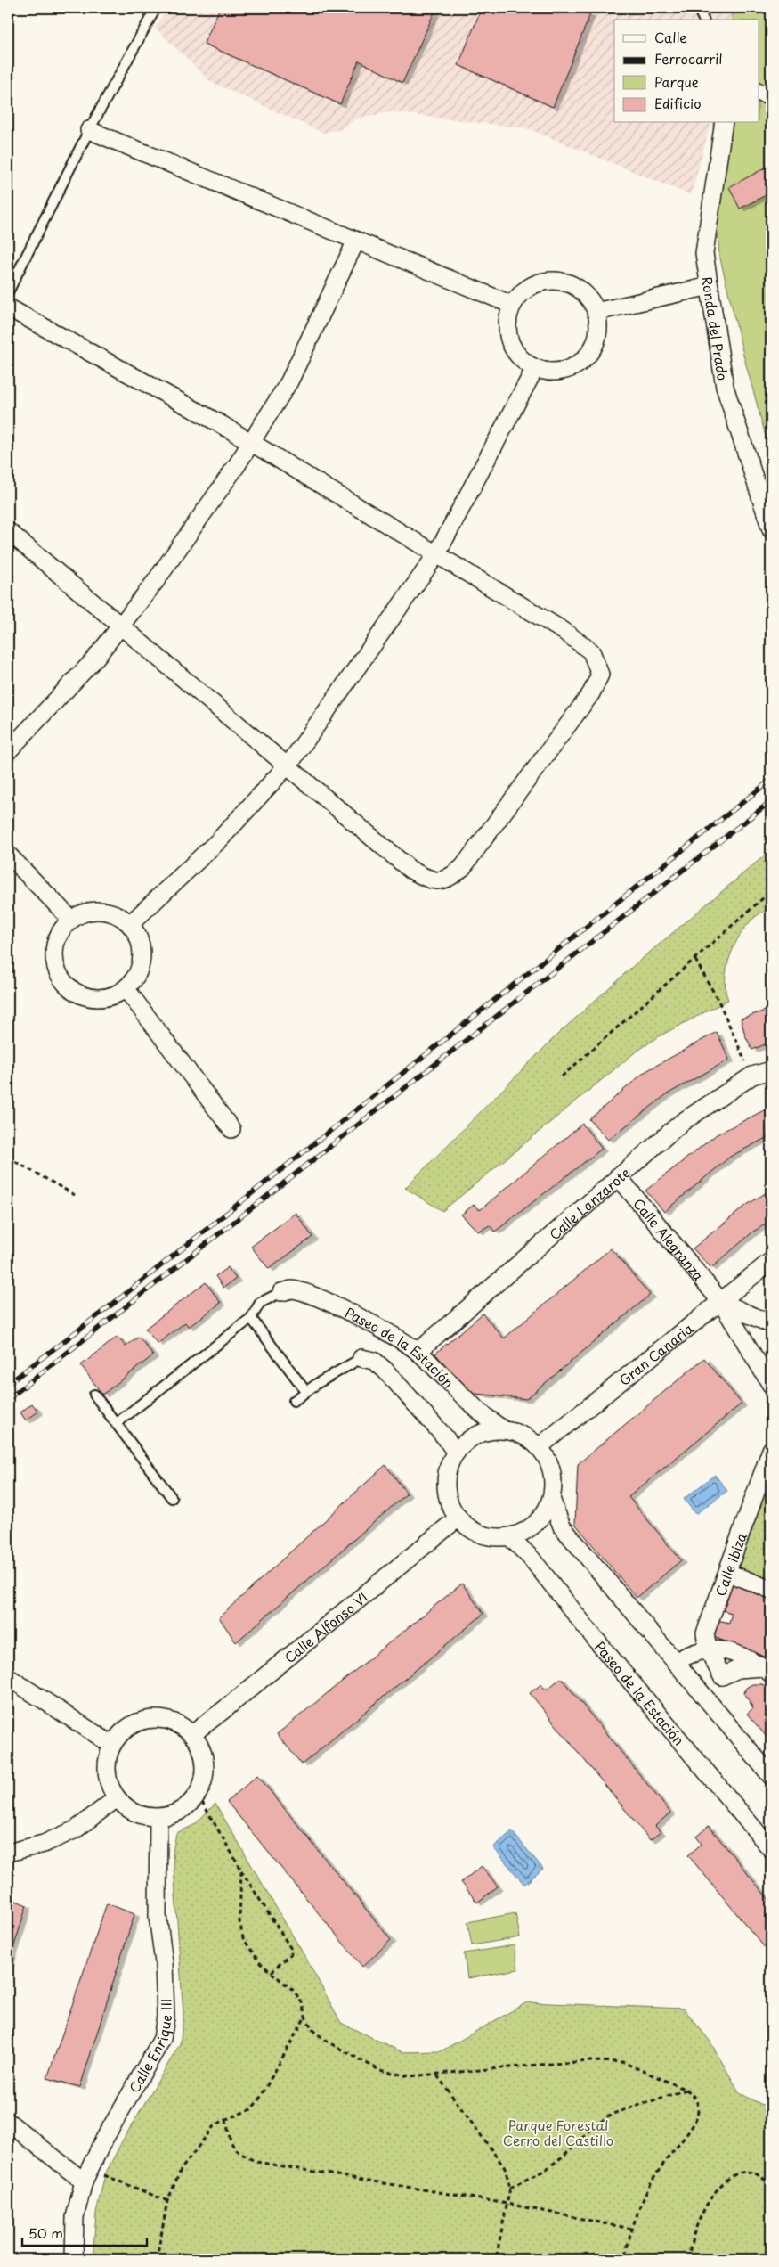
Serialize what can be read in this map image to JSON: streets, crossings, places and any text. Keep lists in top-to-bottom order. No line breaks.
{"streets":{"street":["Ronda del Prado","Calle Lanzarote","Calle Alegranza","Paseo de la Estación","Gran Canaria","Calle Ibiza","Calle Alfonso VI","Calle Enrique III"]},"crossings":[["Calle Lanzarote","Calle Alegranza"],["Calle Lanzarote","Paseo de la Estación"],["Calle Alegranza","Gran Canaria"],["Paseo de la Estación","Gran Canaria"],["Paseo de la Estación","Calle Alfonso VI"],["Gran Canaria","Calle Alfonso VI"],["Calle Alfonso VI","Calle Enrique III"]],"parks":["Parque Forestal Cerro del Castillo"],"legend":["Calle","Ferrocarril","Parque","Edificio"],"scale_bar":"50 m"}
